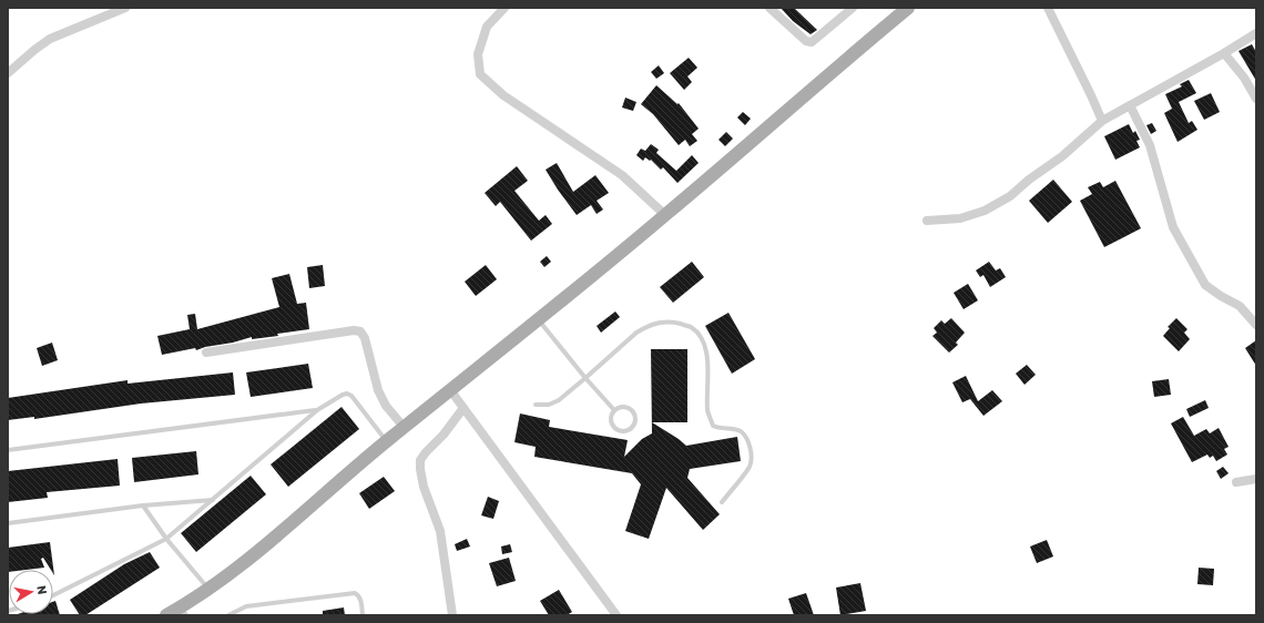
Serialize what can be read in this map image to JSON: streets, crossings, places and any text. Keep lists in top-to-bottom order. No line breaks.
{"north":"right"}
